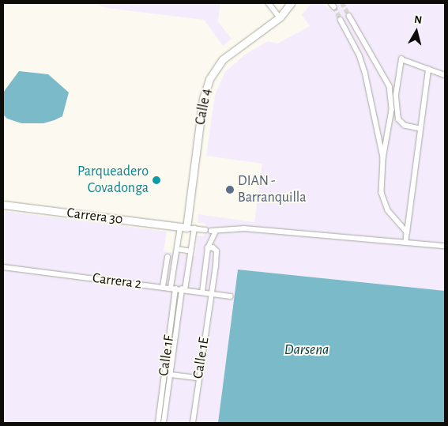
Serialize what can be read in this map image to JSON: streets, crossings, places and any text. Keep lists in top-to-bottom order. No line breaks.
{"streets":{"street":["Calle 4","Carrera 30","Carrera 2","Calle 1F","Calle 1E"]},"crossings":[["Calle 4","Carrera 30"],["Calle 4","Calle 1F"],["Carrera 30","Calle 1F"],["Carrera 2","Calle 1F"],["Carrera 2","Calle 1E"]],"water":["Darsena"],"places":["Parqueadero Covadonga","DIAN - Barranquilla"],"north":"top"}
